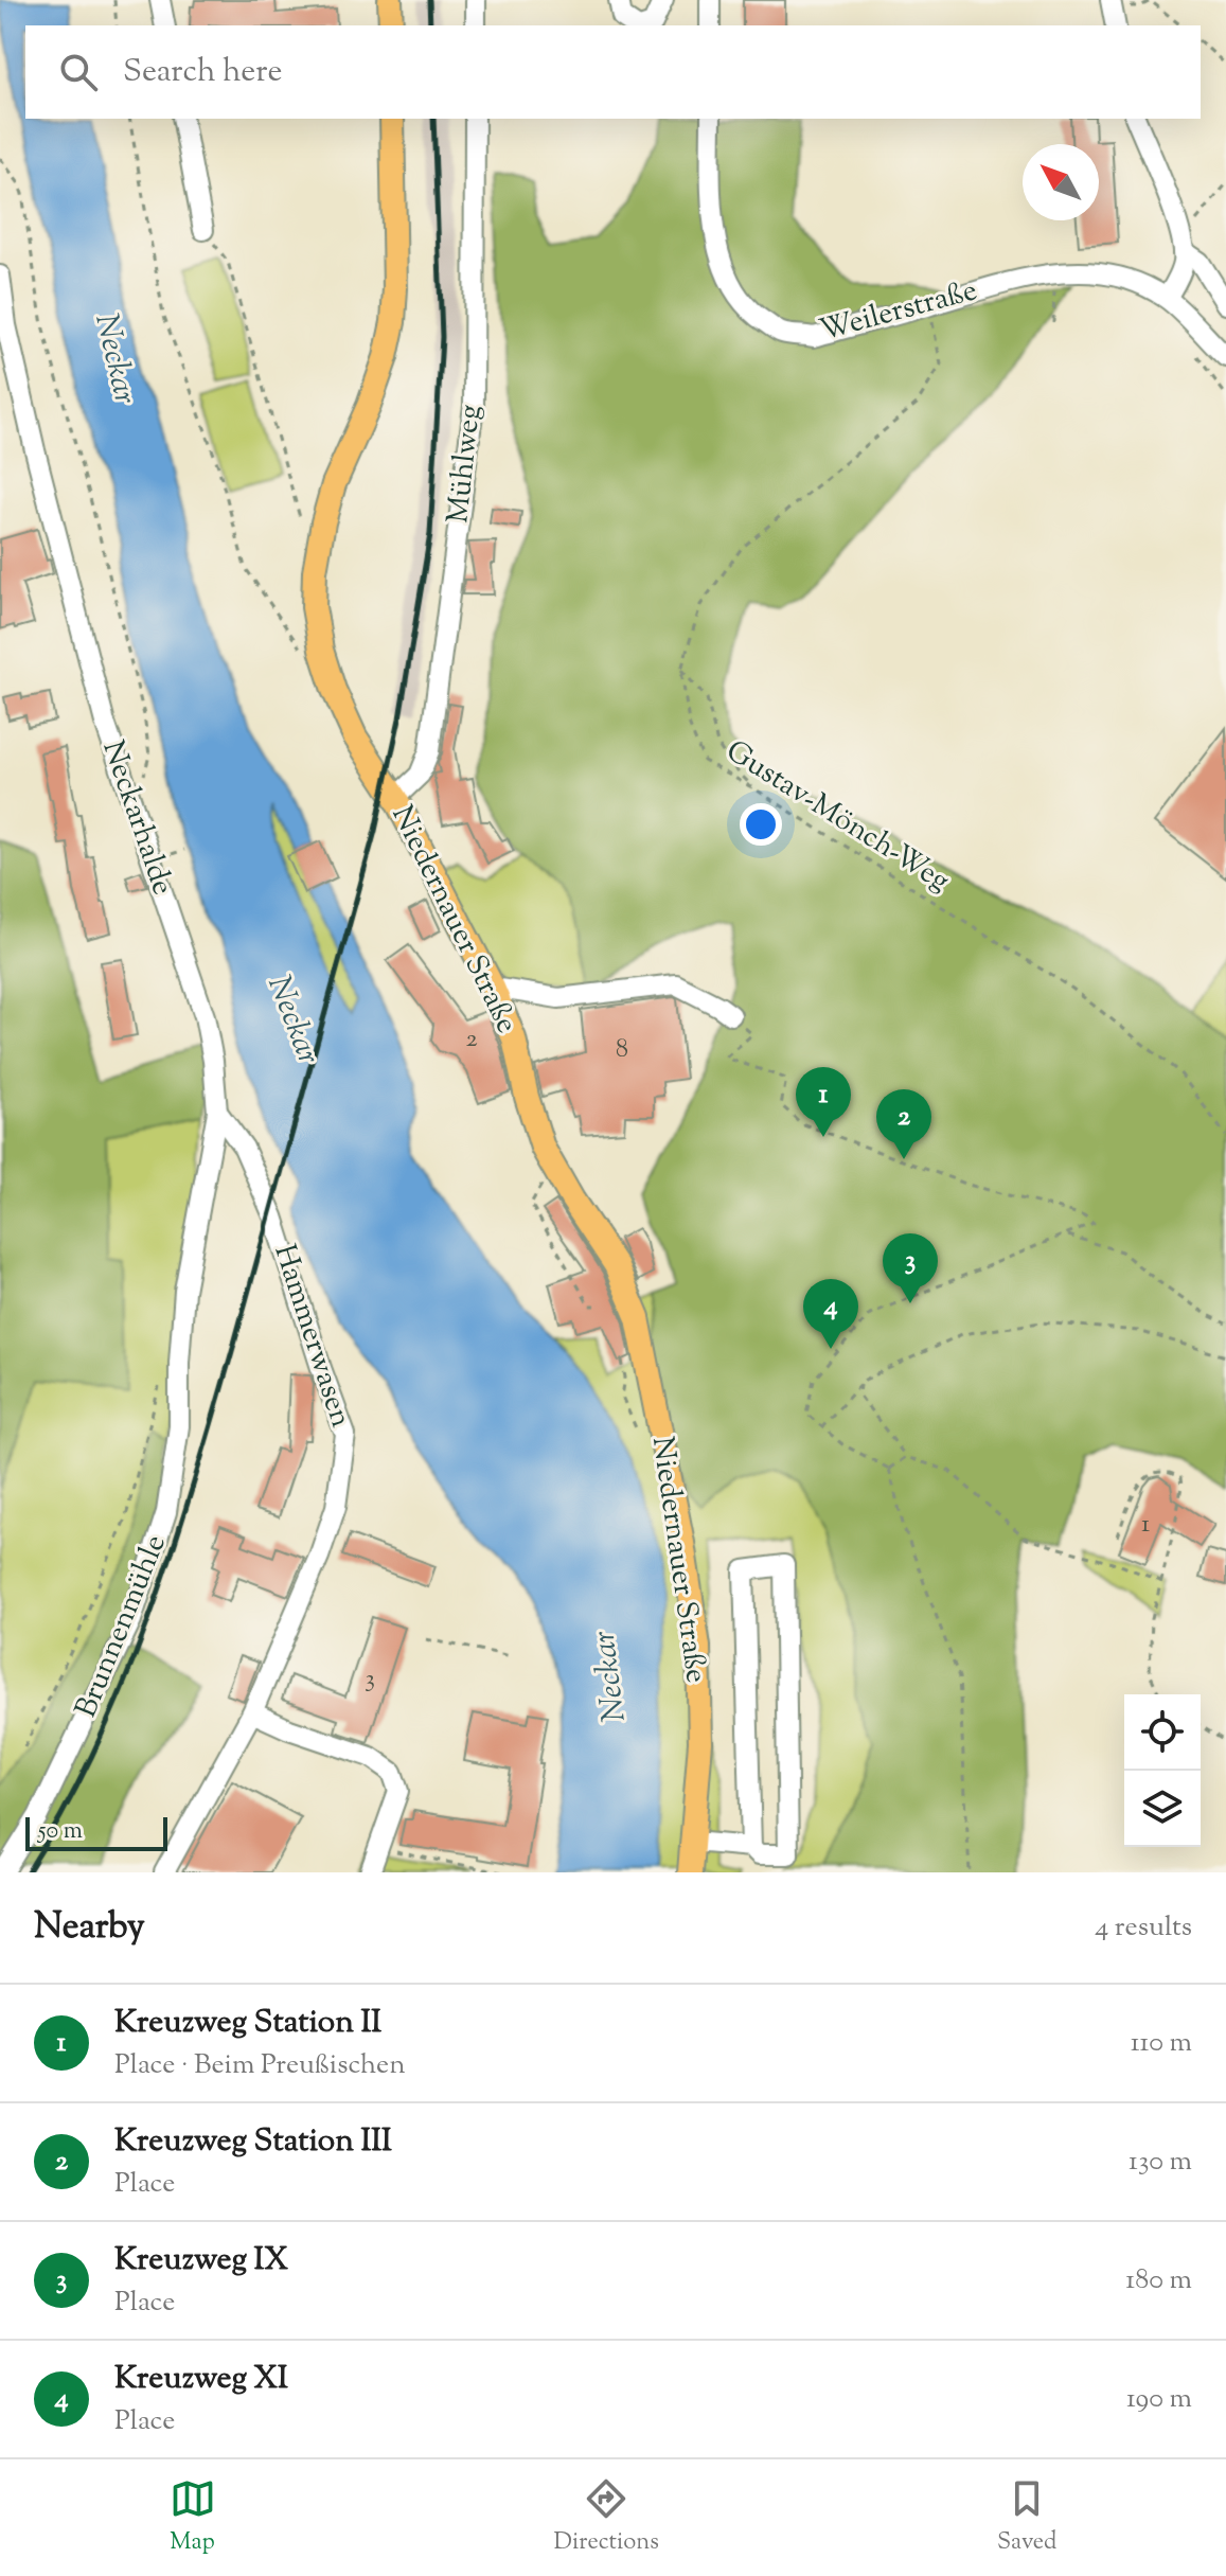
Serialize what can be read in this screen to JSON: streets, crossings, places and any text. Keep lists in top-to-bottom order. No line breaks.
{"streets":{"main road":["Niedernauer Straße"],"street":["Weilerstraße","Mühlweg","Neckarhalde","Hammerwasen","Brunnenmühle"],"path":["Gustav-Mönch-Weg"]},"crossings":[["Weilerstraße","Gustav-Mönch-Weg"],["Mühlweg","Niedernauer Straße"],["Neckarhalde","Hammerwasen"],["Neckarhalde","Brunnenmühle"]],"water":["Neckar"],"house_numbers":["2","8","1","3"],"scale_bar":"50 m","north":"top left","page":{"search":"Search here","pins":["1","2","3","4"],"scale":"50 m","heading":["Nearby","4 results"],"list":[{"mark":"1","name":"Kreuzweg Station II","note":"Place · Beim Preußischen","value":"110 m"},{"mark":"2","name":"Kreuzweg Station III","note":"Place","value":"130 m"},{"mark":"3","name":"Kreuzweg IX","note":"Place","value":"180 m"},{"mark":"4","name":"Kreuzweg XI","note":"Place","value":"190 m"}],"nav":["Map","Directions","Saved"]}}
